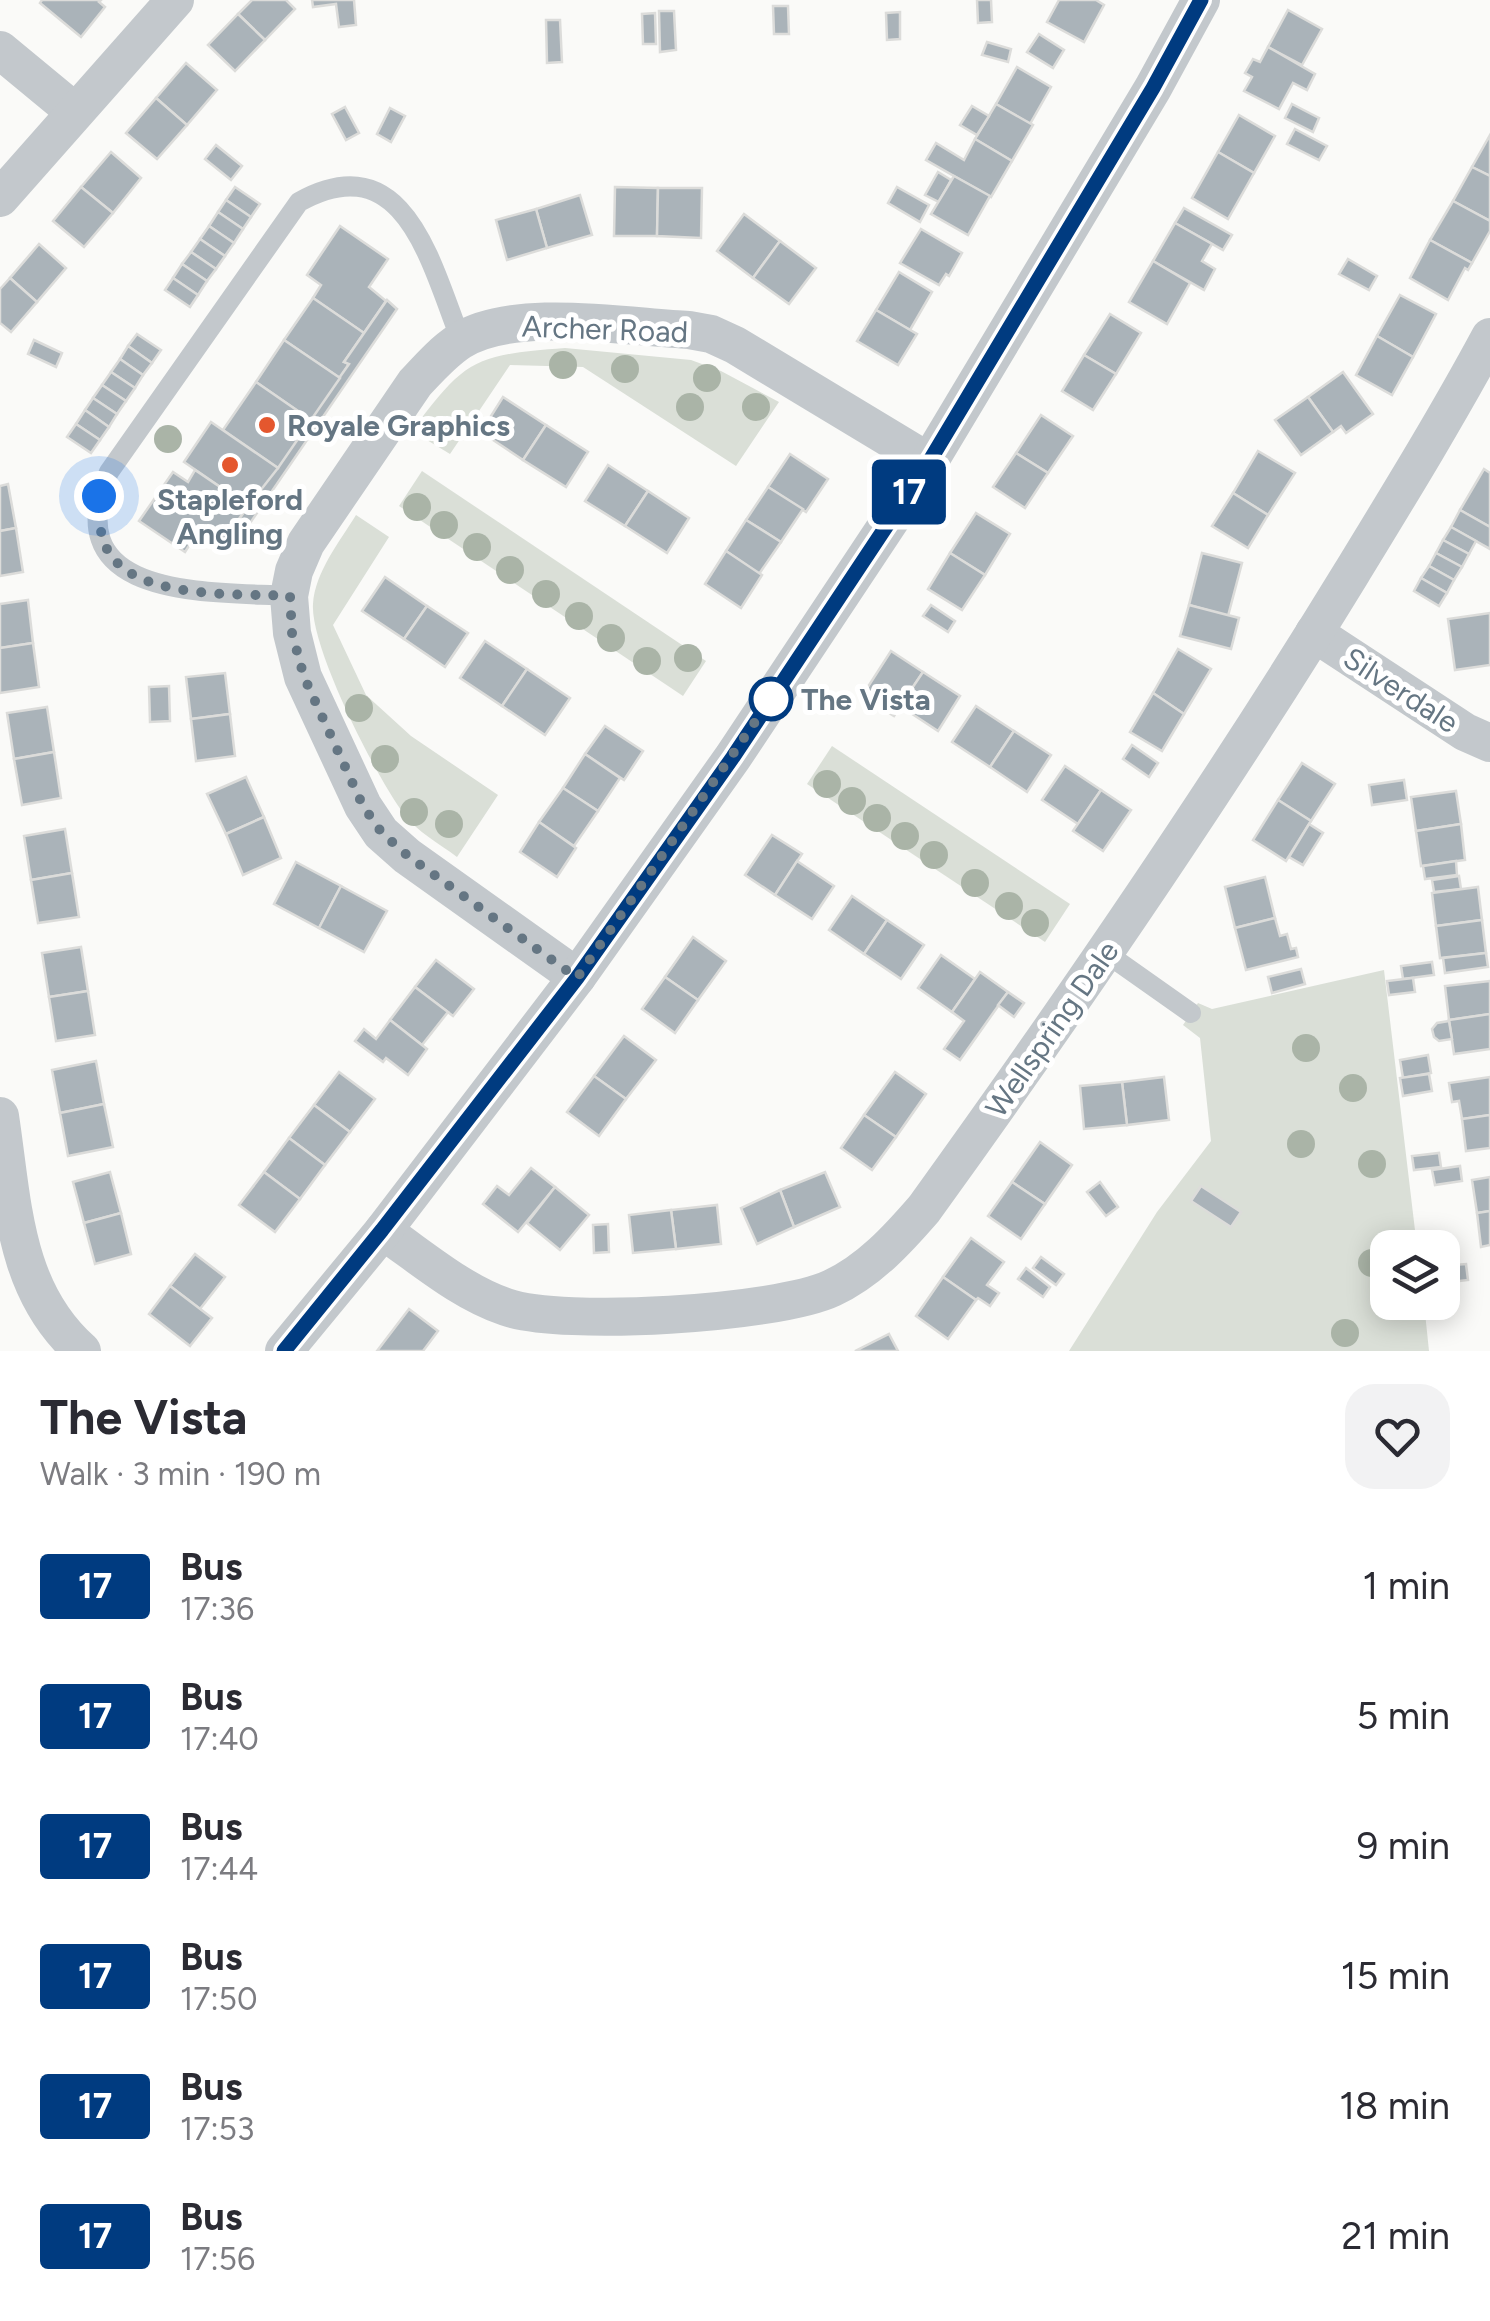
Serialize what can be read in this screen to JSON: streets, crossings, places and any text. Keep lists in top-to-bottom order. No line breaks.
{"streets":{"street":["Archer Road","Silverdale","Wellspring Dale"]},"crossings":[["Silverdale","Wellspring Dale"]],"places":["Royale Graphics","Stapleford Angling","The Vista"],"lines":["bus line 17"],"page":{"on_map":"17","heading":["The Vista","Walk · 3 min · 190 m"],"list":[{"mark":"17","name":"Bus","note":"17:36","value":"1 min"},{"mark":"17","name":"Bus","note":"17:40","value":"5 min"},{"mark":"17","name":"Bus","note":"17:44","value":"9 min"},{"mark":"17","name":"Bus","note":"17:50","value":"15 min"},{"mark":"17","name":"Bus","note":"17:53","value":"18 min"},{"mark":"17","name":"Bus","note":"17:56","value":"21 min"}]}}
